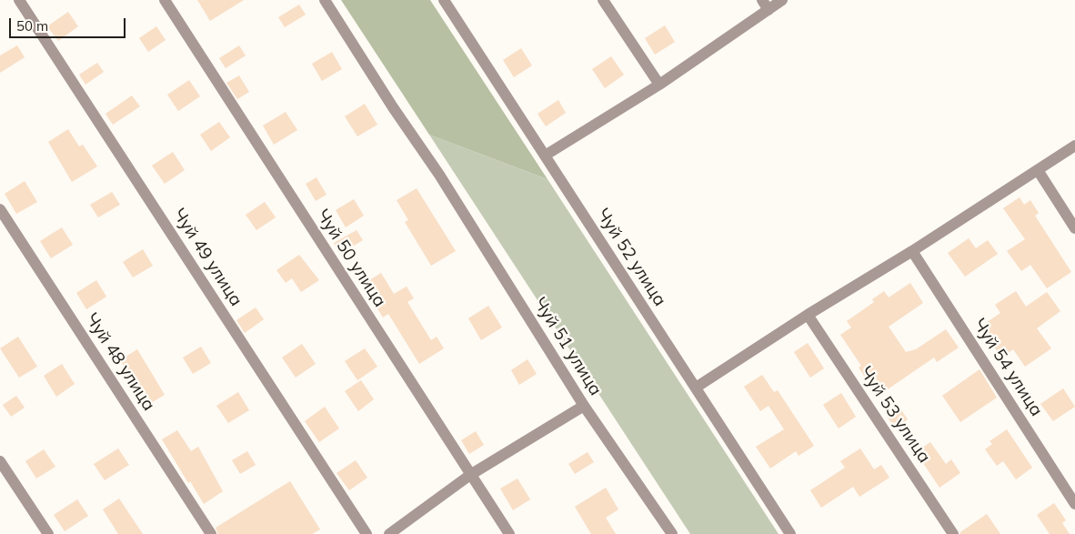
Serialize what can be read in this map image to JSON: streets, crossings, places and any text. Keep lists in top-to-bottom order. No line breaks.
{"streets":{"street":["Чуй 49 улица","Чуй 52 улица","Чуй 50 улица","Чуй 51 улица","Чуй 48 улица","Чуй 54 улица","Чуй 53 улица"]},"scale_bar":"50 m"}
